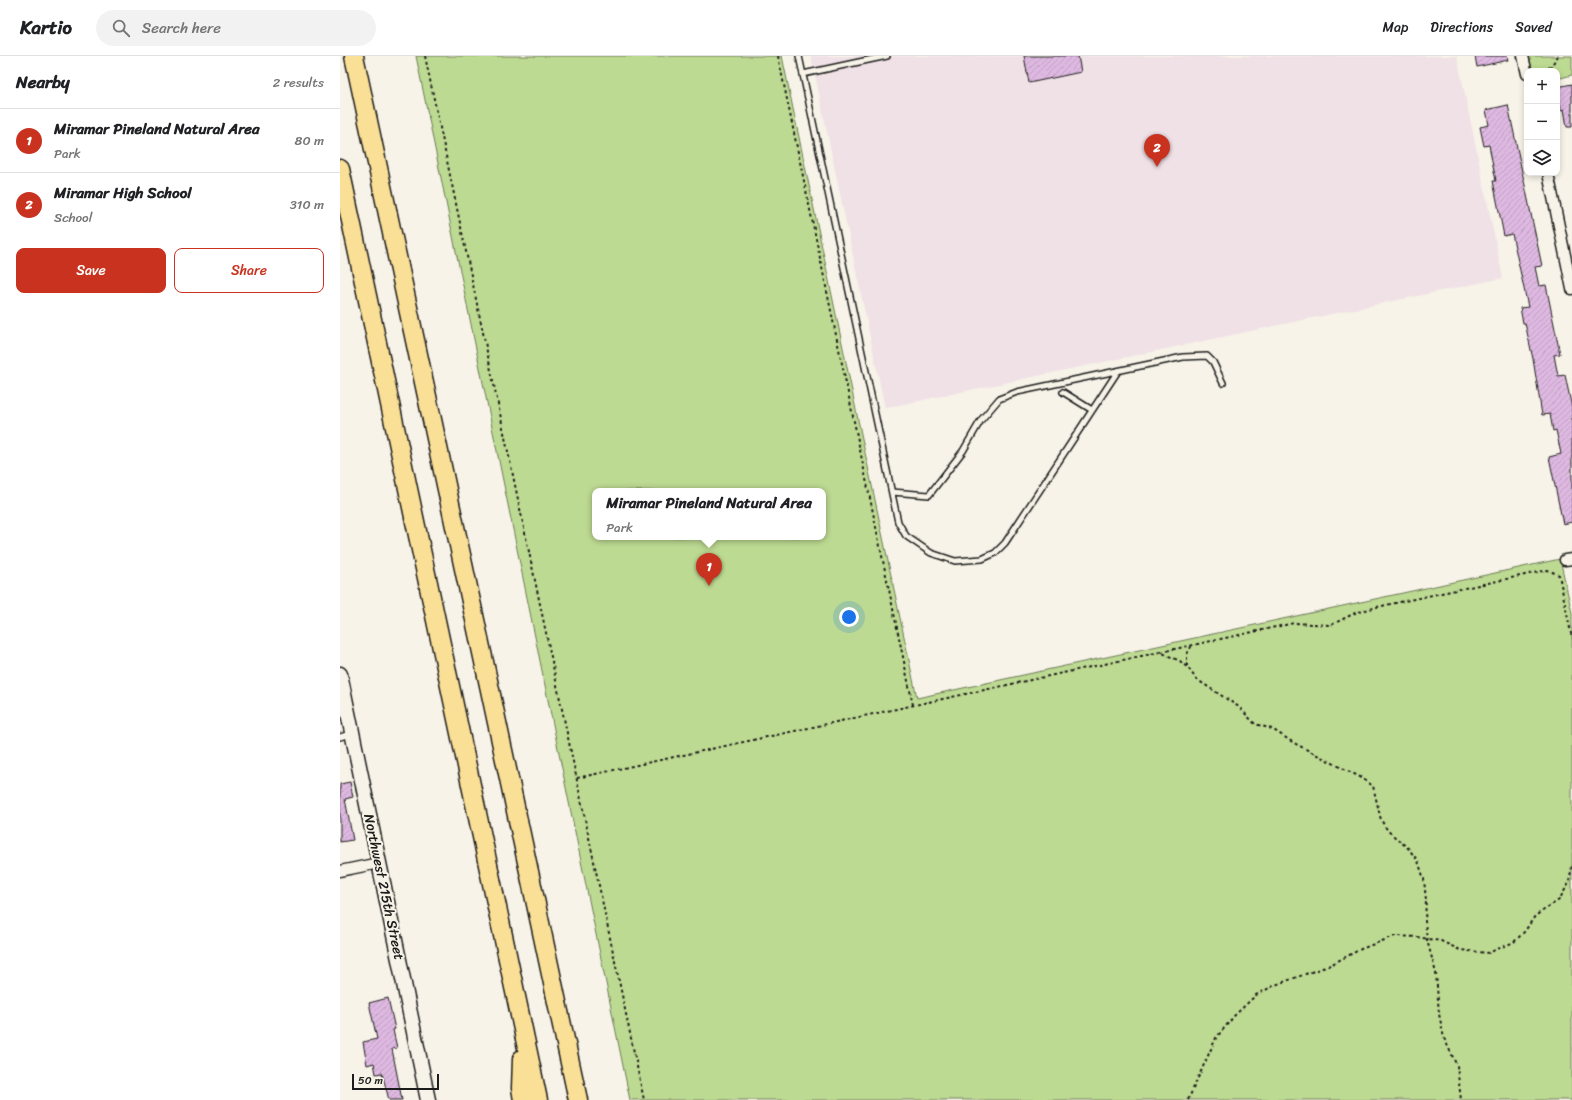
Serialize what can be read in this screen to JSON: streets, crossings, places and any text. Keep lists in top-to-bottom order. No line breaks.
{"streets":{"street":["Northwest 215th Street"]},"scale_bar":"50 m","page":{"header":"Kartio","search":"Search here","nav":["Map","Directions","Saved"],"heading":["Nearby","2 results"],"map_buttons":["+","−"],"list":[{"mark":"1","name":"Miramar Pineland Natural Area","note":"Park","value":"80 m"},{"mark":"2","name":"Miramar High School","note":"School","value":"310 m"}],"pins":["2","1"],"buttons":["Save","Share"],"popup":["Miramar Pineland Natural Area","Park"],"scale":"50 m"}}
